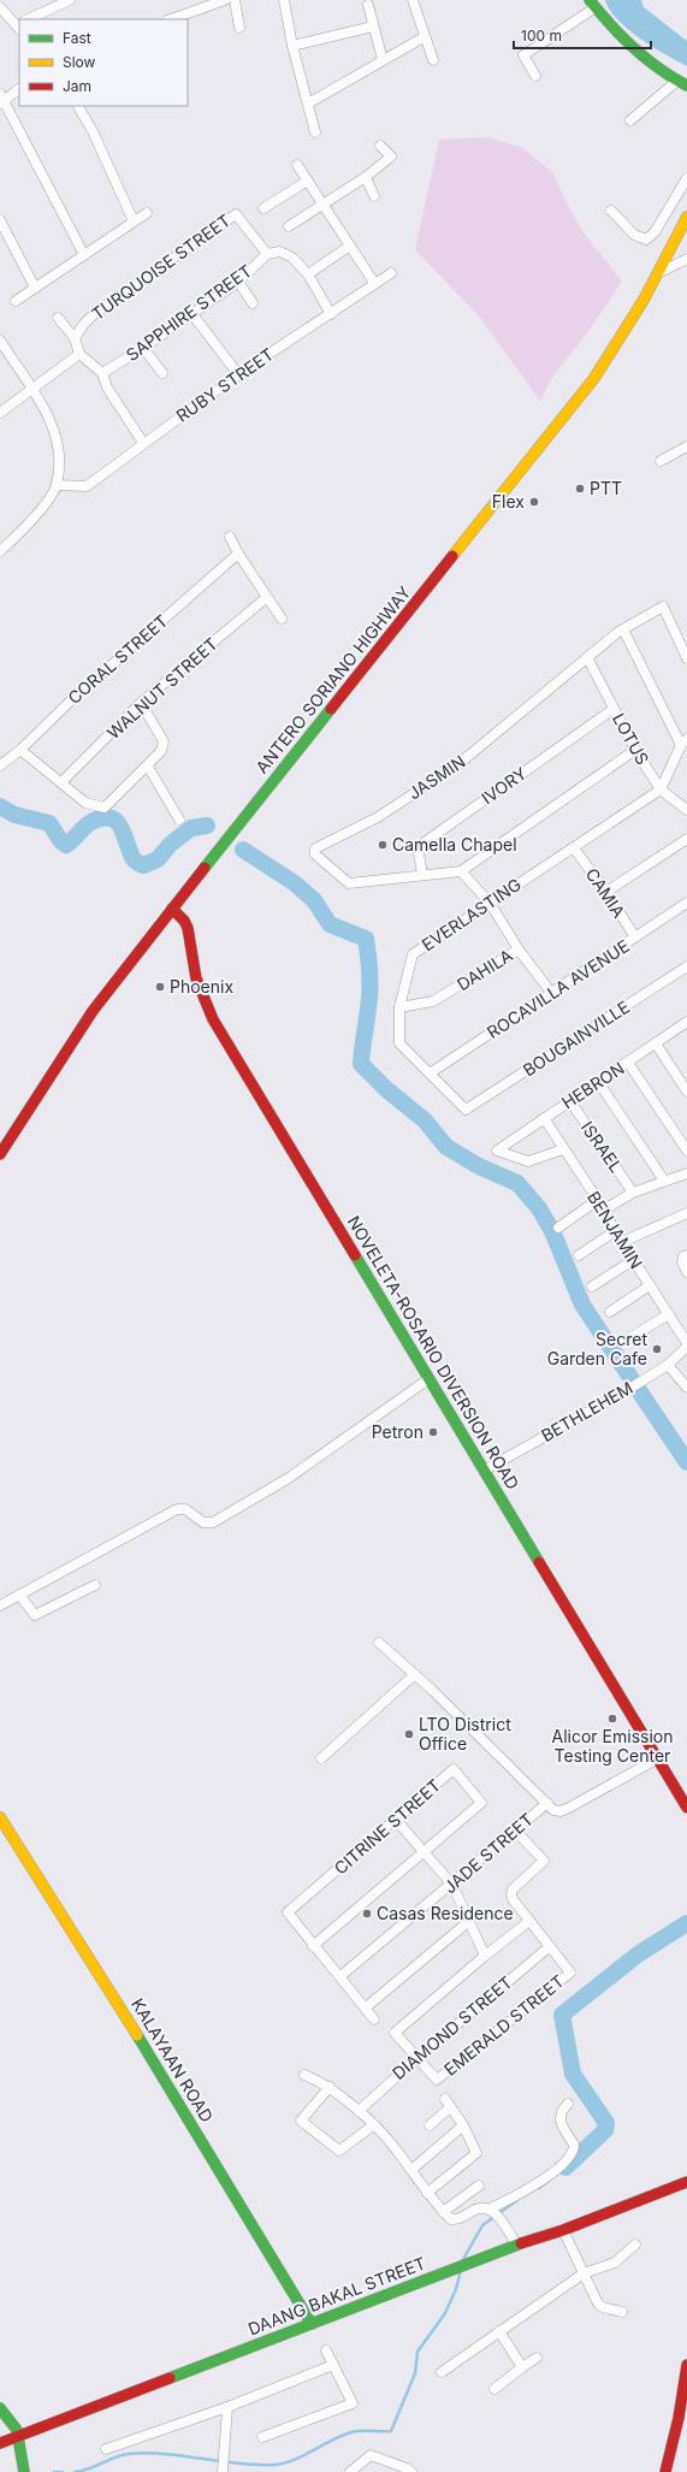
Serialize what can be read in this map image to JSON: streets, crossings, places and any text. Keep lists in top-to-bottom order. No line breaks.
{"streets":{"main road":["ANTERO SORIANO HIGHWAY","NOVELETA-ROSARIO DIVERSION ROAD","KALAYAAN ROAD","DAANG BAKAL STREET"],"street":["TURQUOISE STREET","SAPPHIRE STREET","RUBY STREET","CORAL STREET","WALNUT STREET","LOTUS","JASMIN","IVORY","CAMIA","EVERLASTING","DAHILA","ROCAVILLA AVENUE","BOUGAINVILLE","HEBRON","ISRAEL","BENJAMIN","BETHLEHEM","CITRINE STREET","JADE STREET","EMERALD STREET","DIAMOND STREET"]},"crossings":[["TURQUOISE STREET","SAPPHIRE STREET"],["SAPPHIRE STREET","RUBY STREET"],["ANTERO SORIANO HIGHWAY","NOVELETA-ROSARIO DIVERSION ROAD"],["LOTUS","JASMIN"],["LOTUS","IVORY"],["LOTUS","EVERLASTING"],["JASMIN","IVORY"],["CAMIA","EVERLASTING"],["CAMIA","ROCAVILLA AVENUE"],["EVERLASTING","DAHILA"],["EVERLASTING","ROCAVILLA AVENUE"],["EVERLASTING","BOUGAINVILLE"],["HEBRON","ISRAEL"],["HEBRON","BENJAMIN"],["NOVELETA-ROSARIO DIVERSION ROAD","BETHLEHEM"],["EMERALD STREET","DIAMOND STREET"],["KALAYAAN ROAD","DAANG BAKAL STREET"]],"places":["PTT","Flex","Camella Chapel","Phoenix","Secret Garden Cafe","Petron","Alicor Emission Testing Center","LTO District Office","Casas Residence"],"legend":["Fast","Slow","Jam"],"scale_bar":"100 m"}
